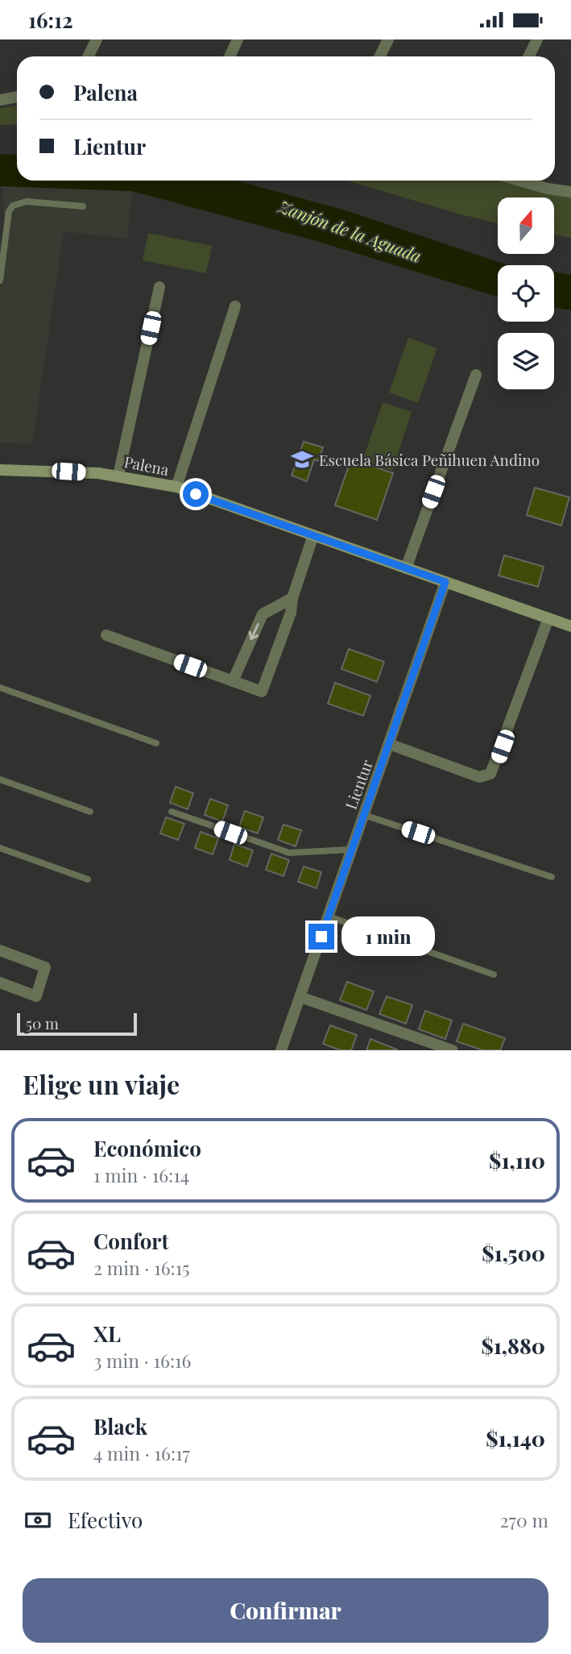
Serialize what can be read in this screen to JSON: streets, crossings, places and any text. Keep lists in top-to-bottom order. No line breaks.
{"streets":{"street":["Palena","Lientur"]},"crossings":[["Palena","Lientur"]],"water":["Zanjón de la Aguada"],"places":{"school or university":["Escuela Básica Peñihuen Andino"]},"scale_bar":"50 m","north":"top","page":{"status":"16:12","banner":["Palena","Lientur"],"bubble":"1 min","scale":"50 m","heading":"Elige un viaje","list":[{"name":"Económico","note":"1 min · 16:14","value":"$1,110"},{"name":"Confort","note":"2 min · 16:15","value":"$1,500"},{"name":"XL","note":"3 min · 16:16","value":"$1,880"},{"name":"Black","note":"4 min · 16:17","value":"$1,140"}],"pay":["Efectivo","270 m"],"buttons":"Confirmar"}}
